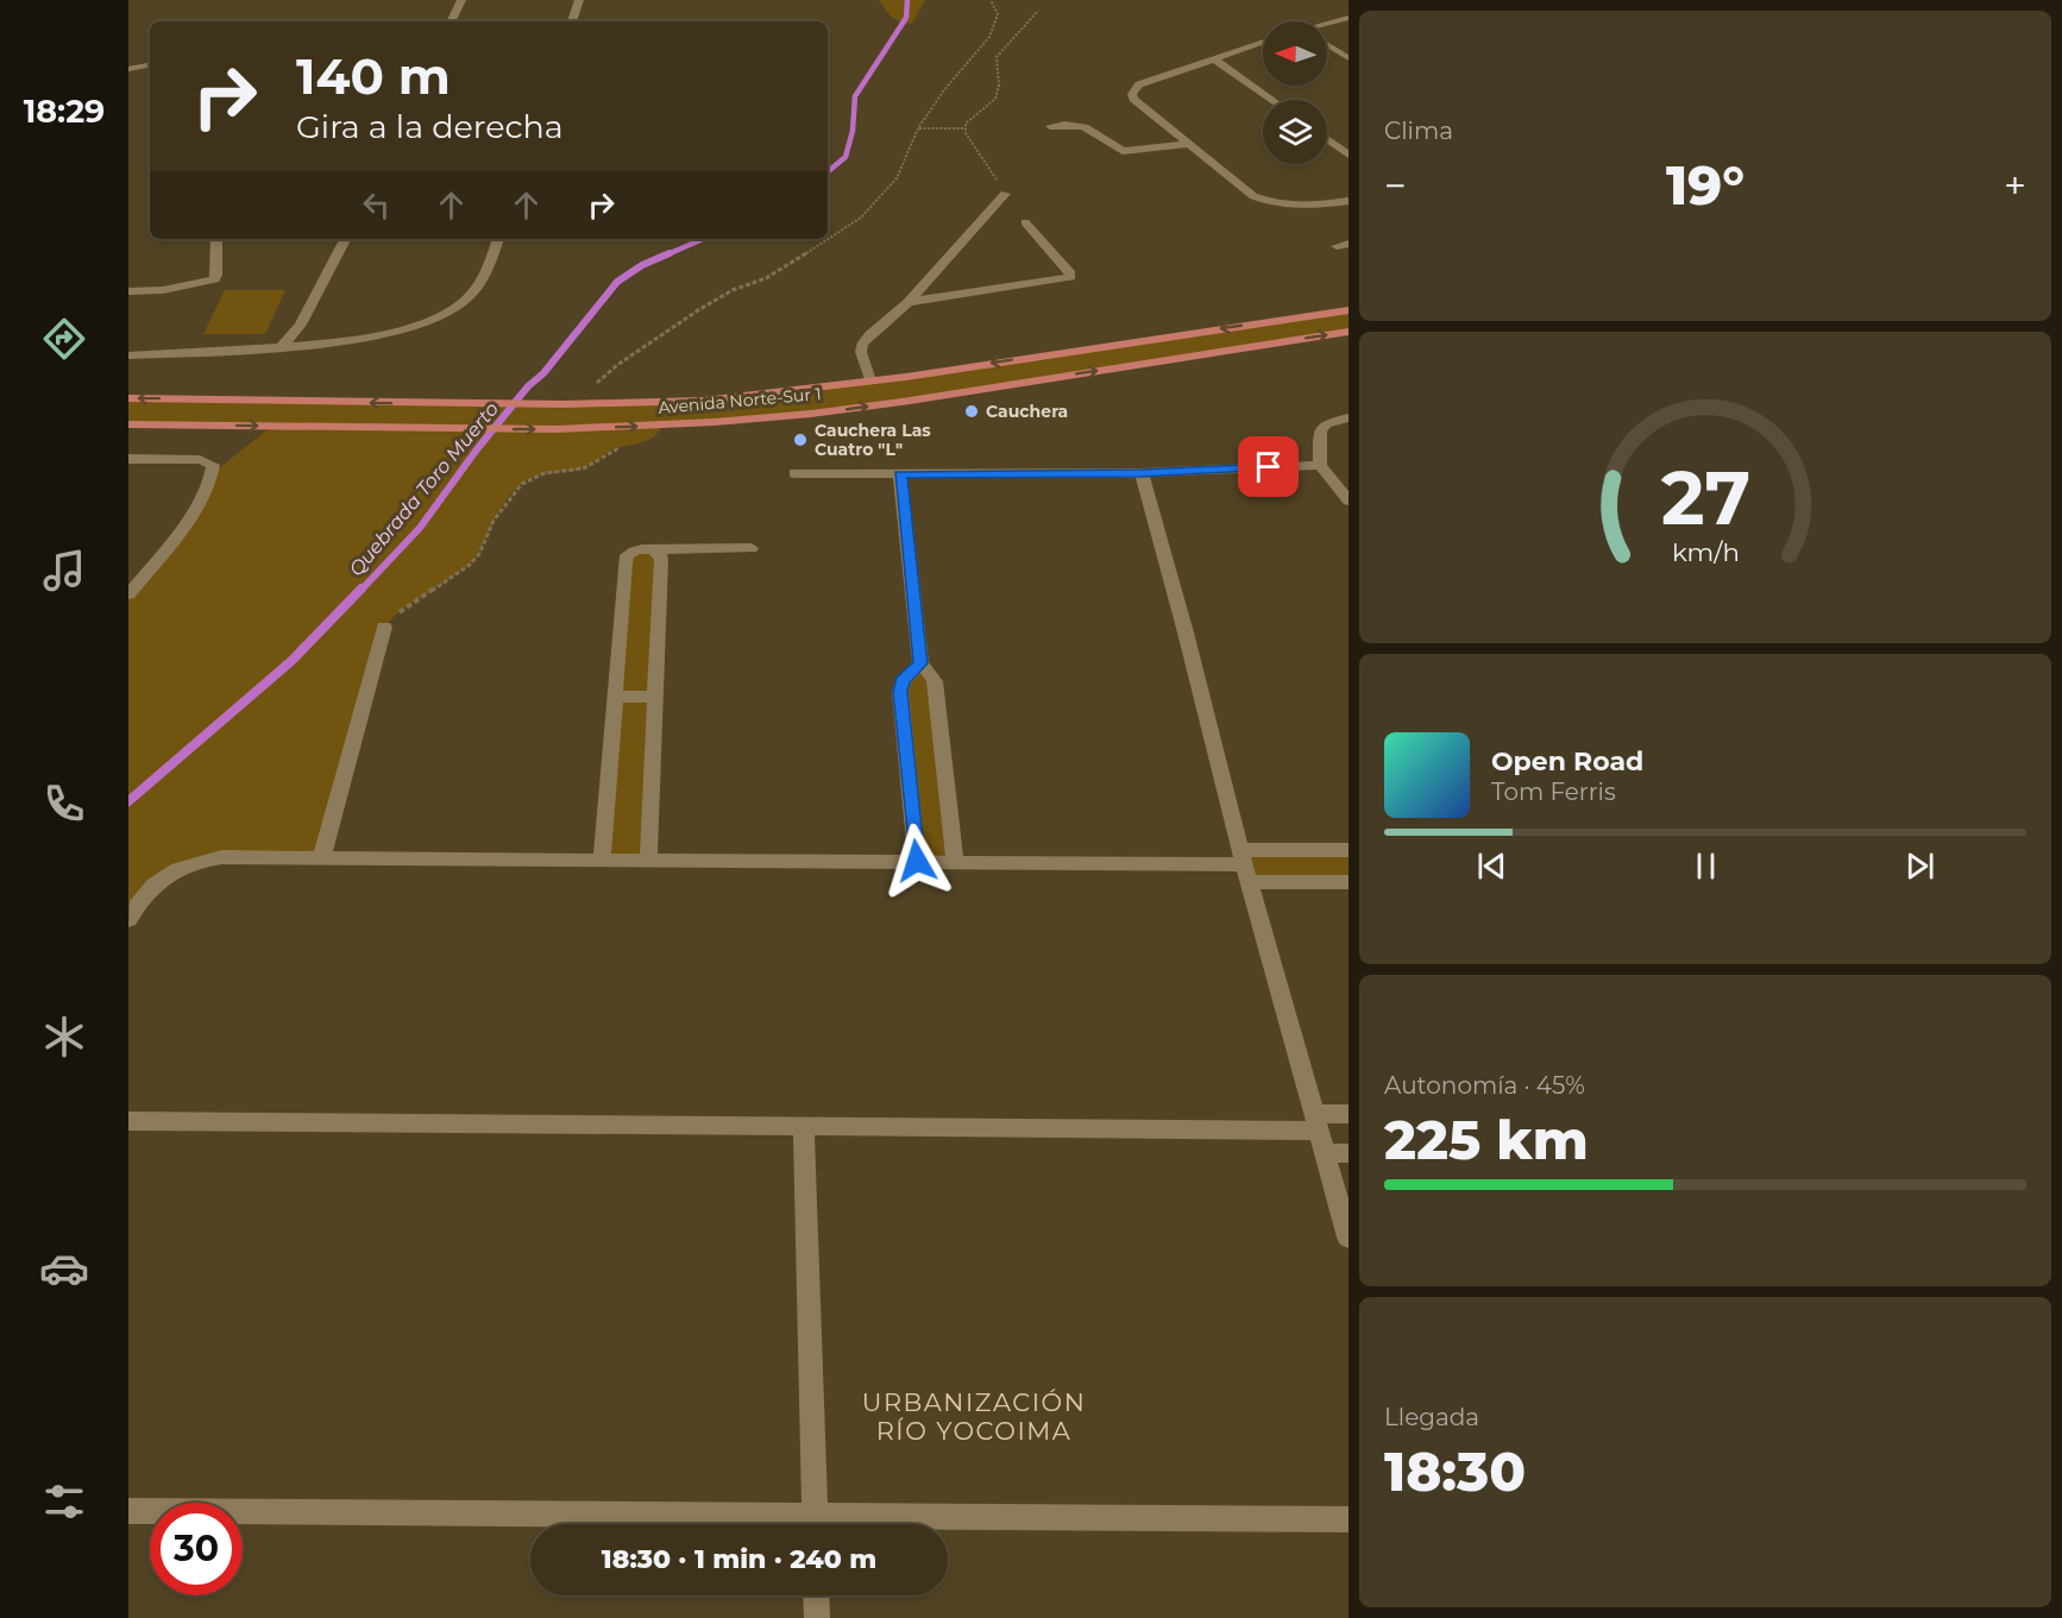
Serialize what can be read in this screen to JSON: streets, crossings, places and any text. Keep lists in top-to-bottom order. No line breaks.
{"streets":{"main road":["Avenida Norte-Sur 1"]},"districts":["URBANIZACIÓN RÍO YOCOIMA"],"water":["Quebrada Toro Muerto"],"places":["Cauchera","Cauchera Las Cuatro \"L\""],"north":"left","page":{"tabs":"18:29","tile":["Clima",["Autonomía · 45%","225 km"],["Llegada","18:30"]],"turn":["140 m","Gira a la derecha"],"heat":["−","19°","+"],"song":["Open Road","Tom Ferris"],"limit":"30","trip":"18:30 · 1 min · 240 m","gauge":["27","km/h"]}}
